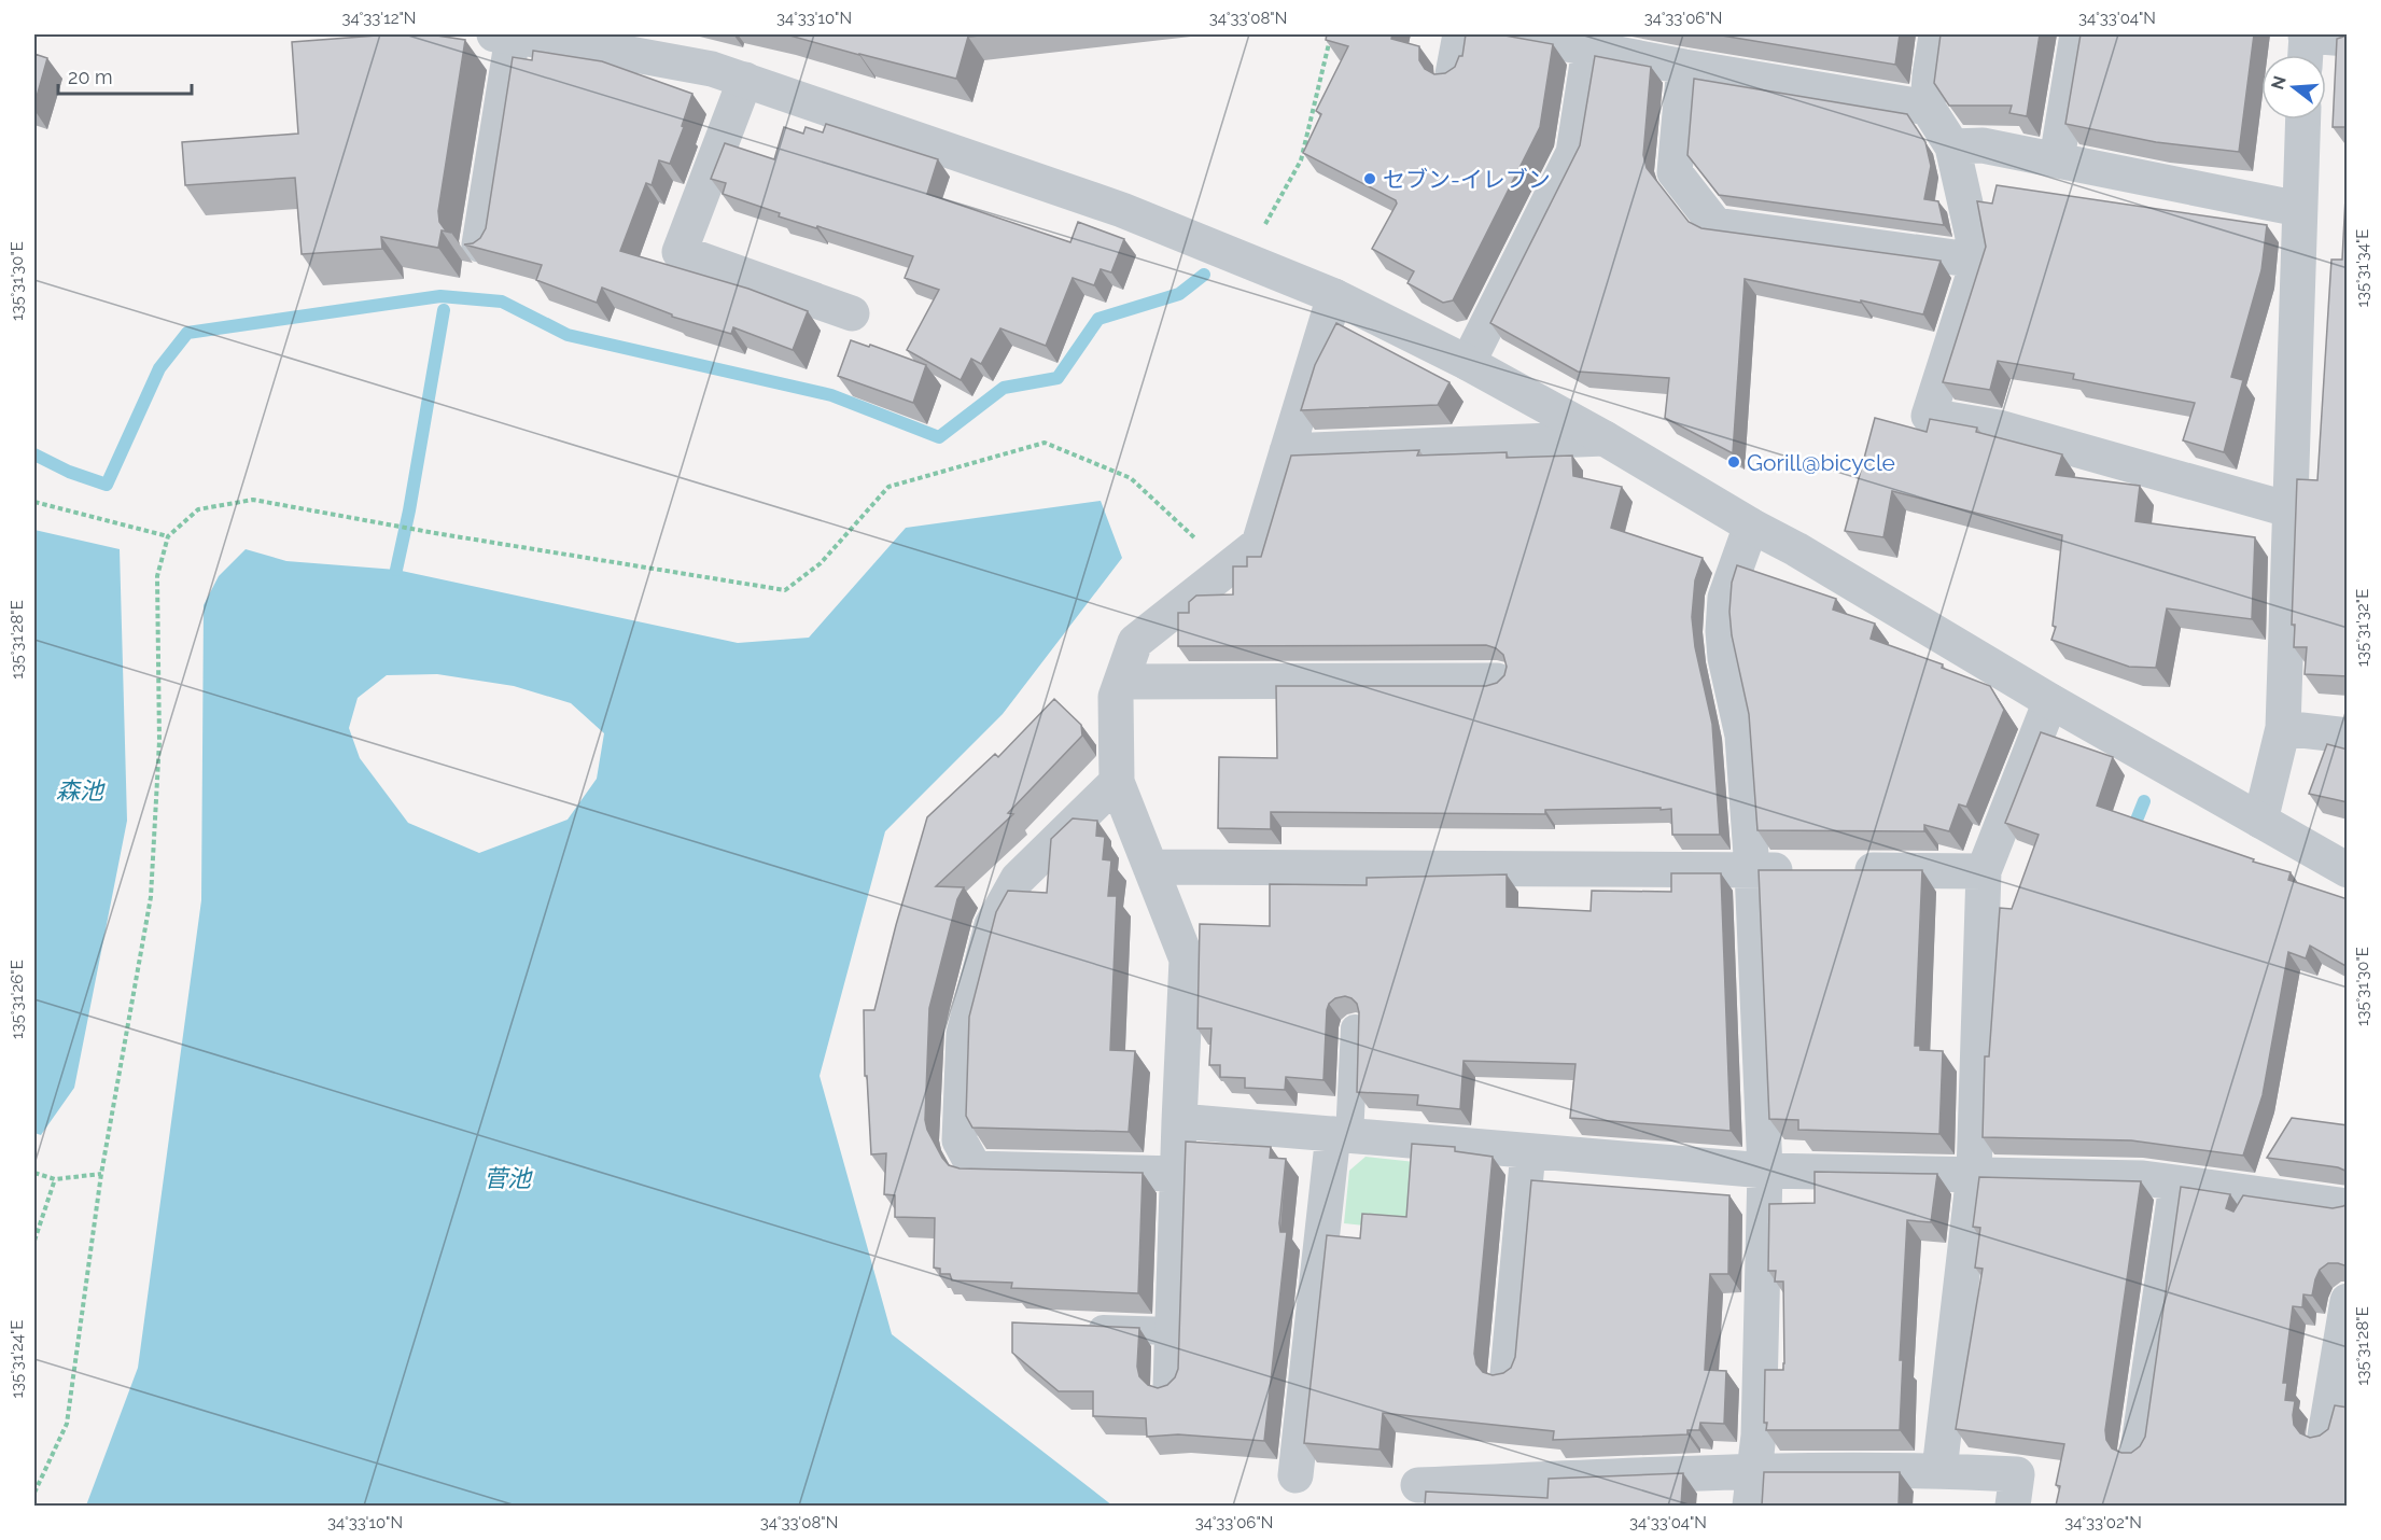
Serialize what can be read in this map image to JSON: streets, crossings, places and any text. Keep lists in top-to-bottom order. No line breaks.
{"water":["森池","菅池"],"places":["セブン-イレブン","Gorill@bicycle"],"scale_bar":"20 m","north":"left","coordinates":["34°33'12\"N","34°33'10\"N","34°33'08\"N","34°33'06\"N","34°33'04\"N","135°31'34\"E","135°31'30\"E","135°31'32\"E","135°31'28\"E","135°31'26\"E","135°31'24\"E","34°33'02\"N"]}
